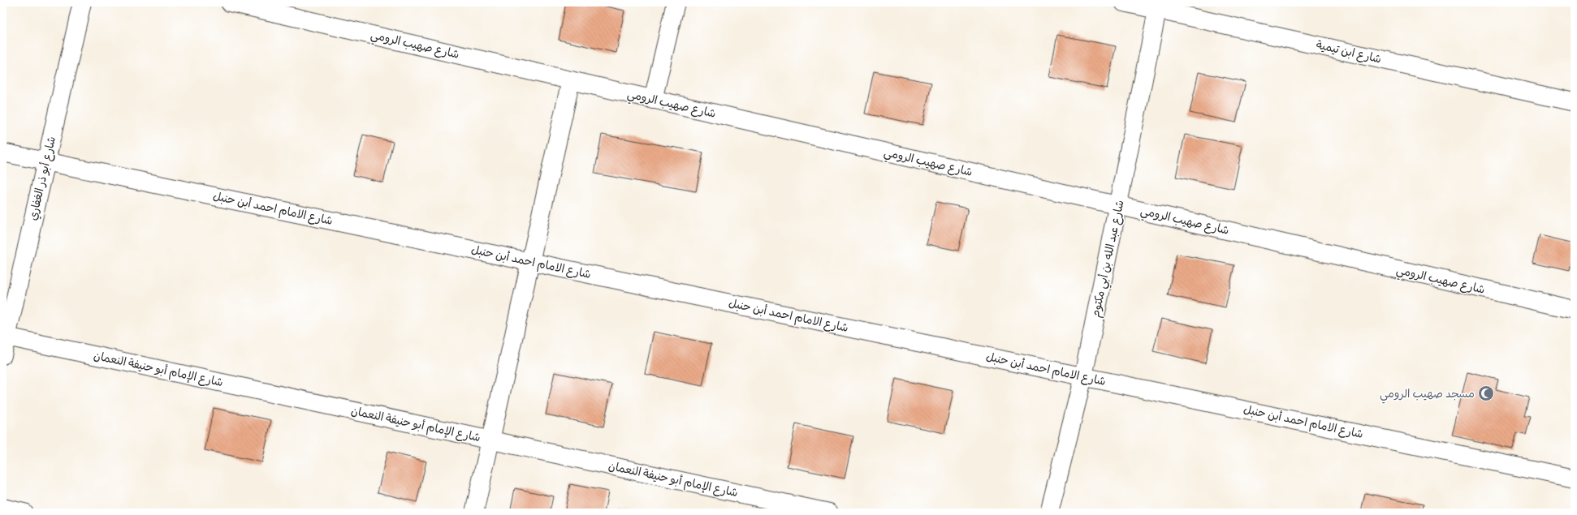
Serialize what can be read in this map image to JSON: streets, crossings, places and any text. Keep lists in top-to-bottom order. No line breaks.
{"streets":{"street":["شارع صهيب الرومي","شارع ابن تيمية","شارع أبو ذر الغفاري","شارع الامام احمد أبن حنبل","شارع عبد الله بن أبي مكتوم","شارع الإمام أبو حنيفة النعمان"]},"crossings":[["شارع صهيب الرومي","شارع عبد الله بن أبي مكتوم"],["شارع ابن تيمية","شارع عبد الله بن أبي مكتوم"],["شارع أبو ذر الغفاري","شارع الامام احمد أبن حنبل"],["شارع أبو ذر الغفاري","شارع الإمام أبو حنيفة النعمان"],["شارع الامام احمد أبن حنبل","شارع عبد الله بن أبي مكتوم"]],"places":{"mosque":["مسجد صهيب الرومي"]}}
